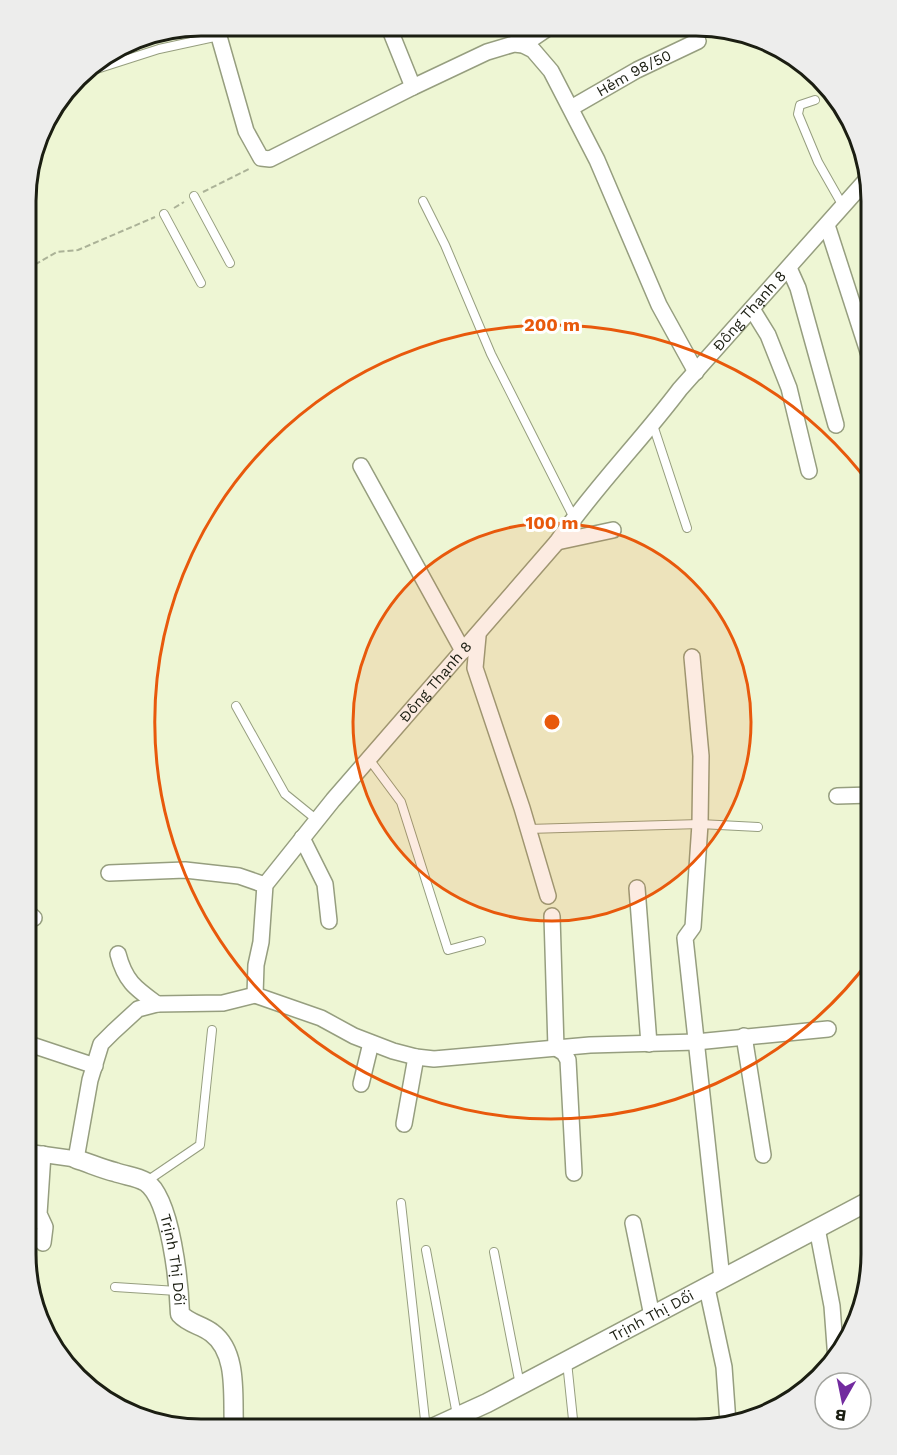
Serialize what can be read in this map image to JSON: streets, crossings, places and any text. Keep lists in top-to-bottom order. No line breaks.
{"streets":{"street":["Hẻm 98/50","Đông Thạnh 8","Trịnh Thị Dối"]},"north":"bottom","rings":["200 m","100 m"]}
